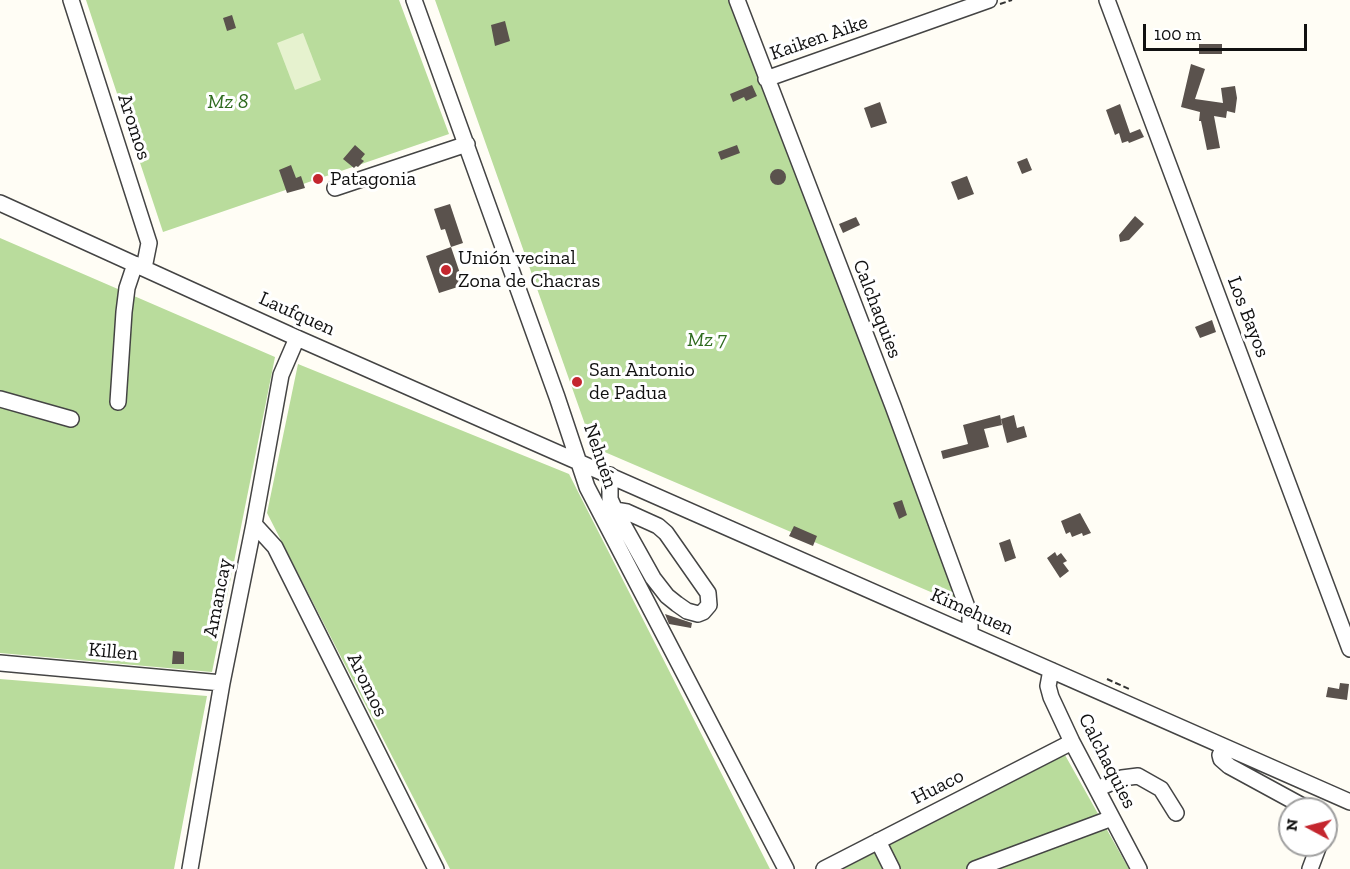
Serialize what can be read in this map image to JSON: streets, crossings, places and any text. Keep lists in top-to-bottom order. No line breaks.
{"streets":{"street":["Kaiken Aike","Aromos","Calchaquies","Laufquen","Los Bayos","Nehuén","Amancay","Kimehuen","Killen","Huaco"]},"crossings":[["Kaiken Aike","Calchaquies"],["Aromos","Laufquen"],["Aromos","Amancay"],["Calchaquies","Kimehuen"],["Calchaquies","Huaco"],["Laufquen","Nehuén"],["Laufquen","Amancay"],["Laufquen","Kimehuen"],["Nehuén","Kimehuen"],["Amancay","Killen"]],"parks":["Mz 8","Mz 7"],"places":["Patagonia","Unión vecinal Zona de Chacras","San Antonio de Padua"],"scale_bar":"100 m","north":"left"}
